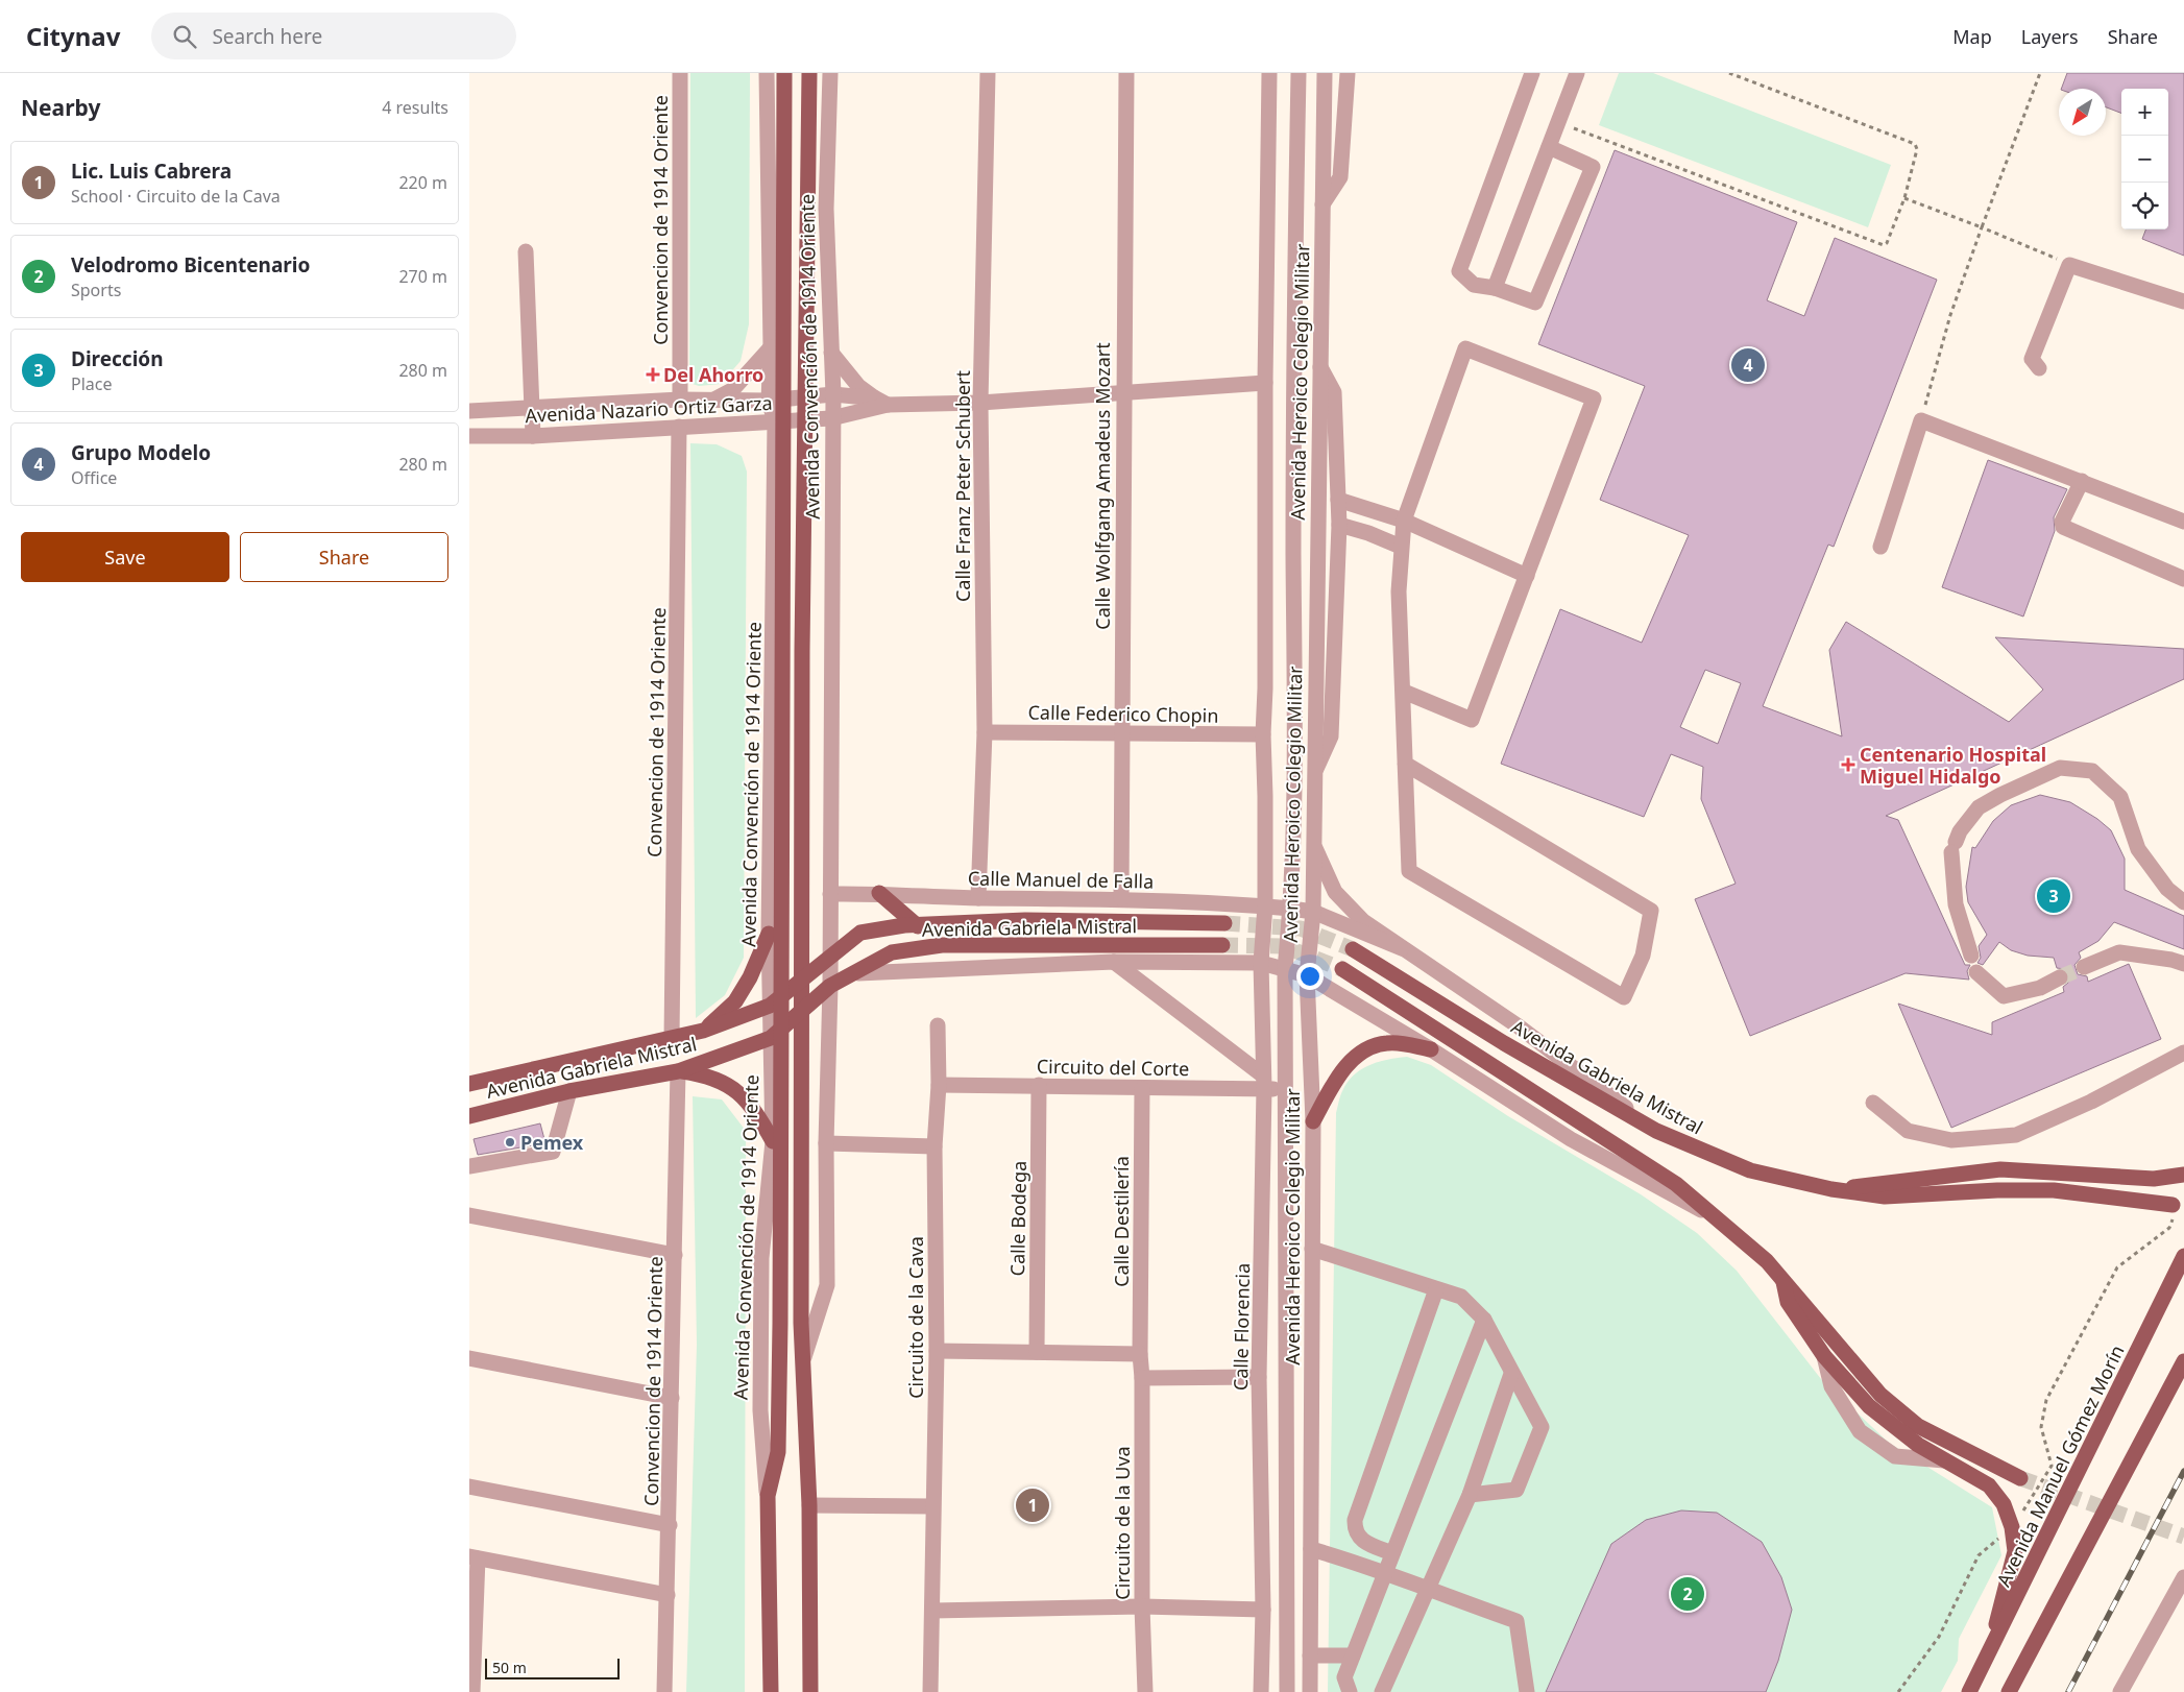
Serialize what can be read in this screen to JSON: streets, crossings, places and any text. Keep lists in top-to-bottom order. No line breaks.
{"streets":{"main road":["Avenida Convención de 1914 Oriente","Avenida Gabriela Mistral","Avenida Manuel Gómez Morín"],"street":["Convencion de 1914 Oriente","Avenida Heroico Colegio Militar","Avenida Nazario Ortiz Garza","Calle Franz Peter Schubert","Calle Wolfgang Amadeus Mozart","Calle Federico Chopin","Calle Manuel de Falla","Circuito del Corte","Calle Bodega","Calle Destilería","Circuito de la Cava","Calle Florencia","Circuito de la Uva"]},"crossings":[["Convencion de 1914 Oriente","Avenida Nazario Ortiz Garza"],["Convencion de 1914 Oriente","Avenida Gabriela Mistral"],["Avenida Convención de 1914 Oriente","Avenida Nazario Ortiz Garza"],["Avenida Convención de 1914 Oriente","Calle Manuel de Falla"],["Avenida Convención de 1914 Oriente","Avenida Gabriela Mistral"],["Avenida Heroico Colegio Militar","Calle Federico Chopin"],["Avenida Heroico Colegio Militar","Calle Manuel de Falla"],["Avenida Heroico Colegio Militar","Circuito del Corte"],["Avenida Heroico Colegio Militar","Calle Florencia"],["Calle Franz Peter Schubert","Calle Federico Chopin"],["Calle Franz Peter Schubert","Calle Manuel de Falla"],["Calle Wolfgang Amadeus Mozart","Calle Federico Chopin"],["Calle Wolfgang Amadeus Mozart","Calle Manuel de Falla"],["Circuito del Corte","Calle Bodega"],["Circuito del Corte","Calle Destilería"],["Circuito del Corte","Circuito de la Cava"],["Circuito del Corte","Calle Florencia"],["Calle Destilería","Circuito de la Uva"]],"places":{"health":["Del Ahorro","Centenario Hospital Miguel Hidalgo"],"other":["Pemex"]},"scale_bar":"50 m","north":"bottom left","page":{"header":"Citynav","search":"Search here","nav":["Map","Layers","Share"],"heading":["Nearby","4 results"],"map_buttons":["+","−"],"list":[{"mark":"1","name":"Lic. Luis Cabrera","note":"School · Circuito de la Cava","value":"220 m"},{"mark":"2","name":"Velodromo Bicentenario","note":"Sports","value":"270 m"},{"mark":"3","name":"Dirección","note":"Place","value":"280 m"},{"mark":"4","name":"Grupo Modelo","note":"Office","value":"280 m"}],"pins":["4","3","1","2"],"buttons":["Save","Share"],"scale":"50 m"}}
